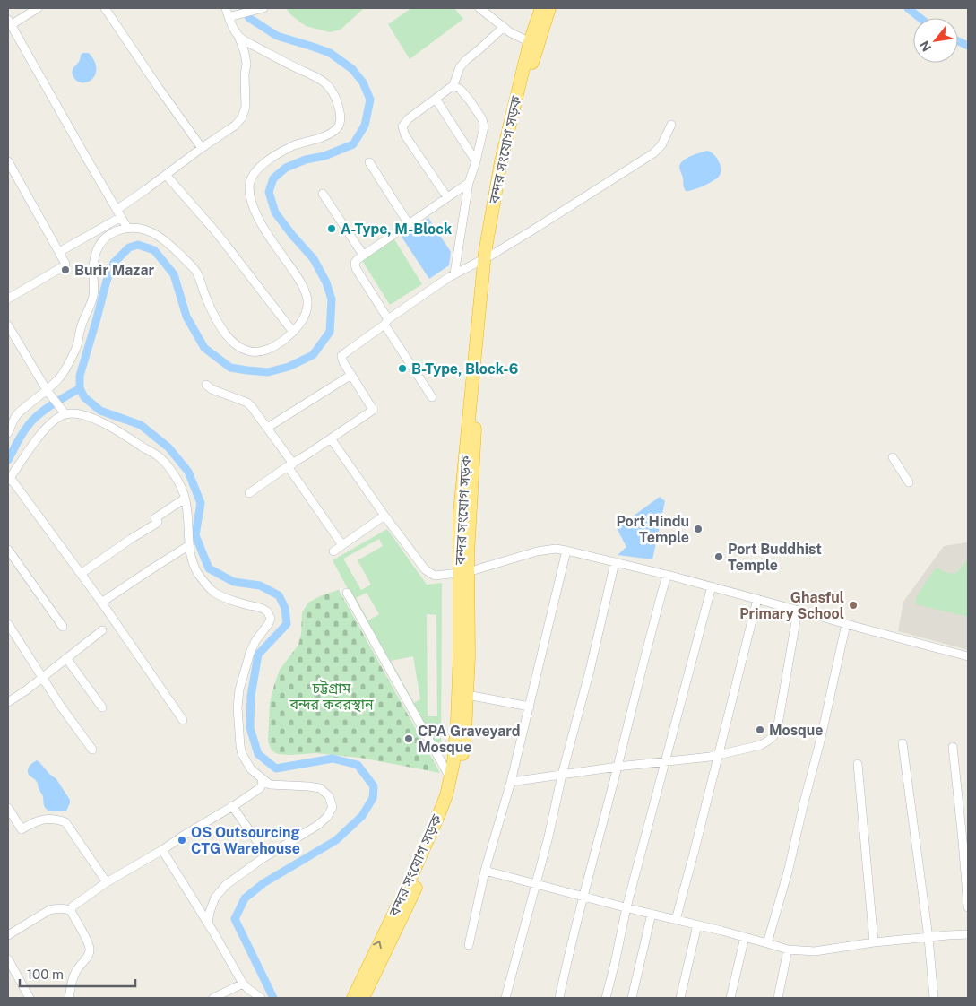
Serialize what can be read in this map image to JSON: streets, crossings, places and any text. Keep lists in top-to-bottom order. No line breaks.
{"streets":{"highway":["বন্দর সংযোগ সড়ক"]},"parks":["চট্টগ্রাম বন্দর কবরস্থান"],"places":["A-Type, M-Block","Burir Mazar","B-Type, Block-6","Port Hindu Temple","Port Buddhist Temple","Ghasful Primary School","Mosque","CPA Graveyard Mosque","OS Outsourcing CTG Warehouse"],"scale_bar":"100 m","north":"bottom left"}
